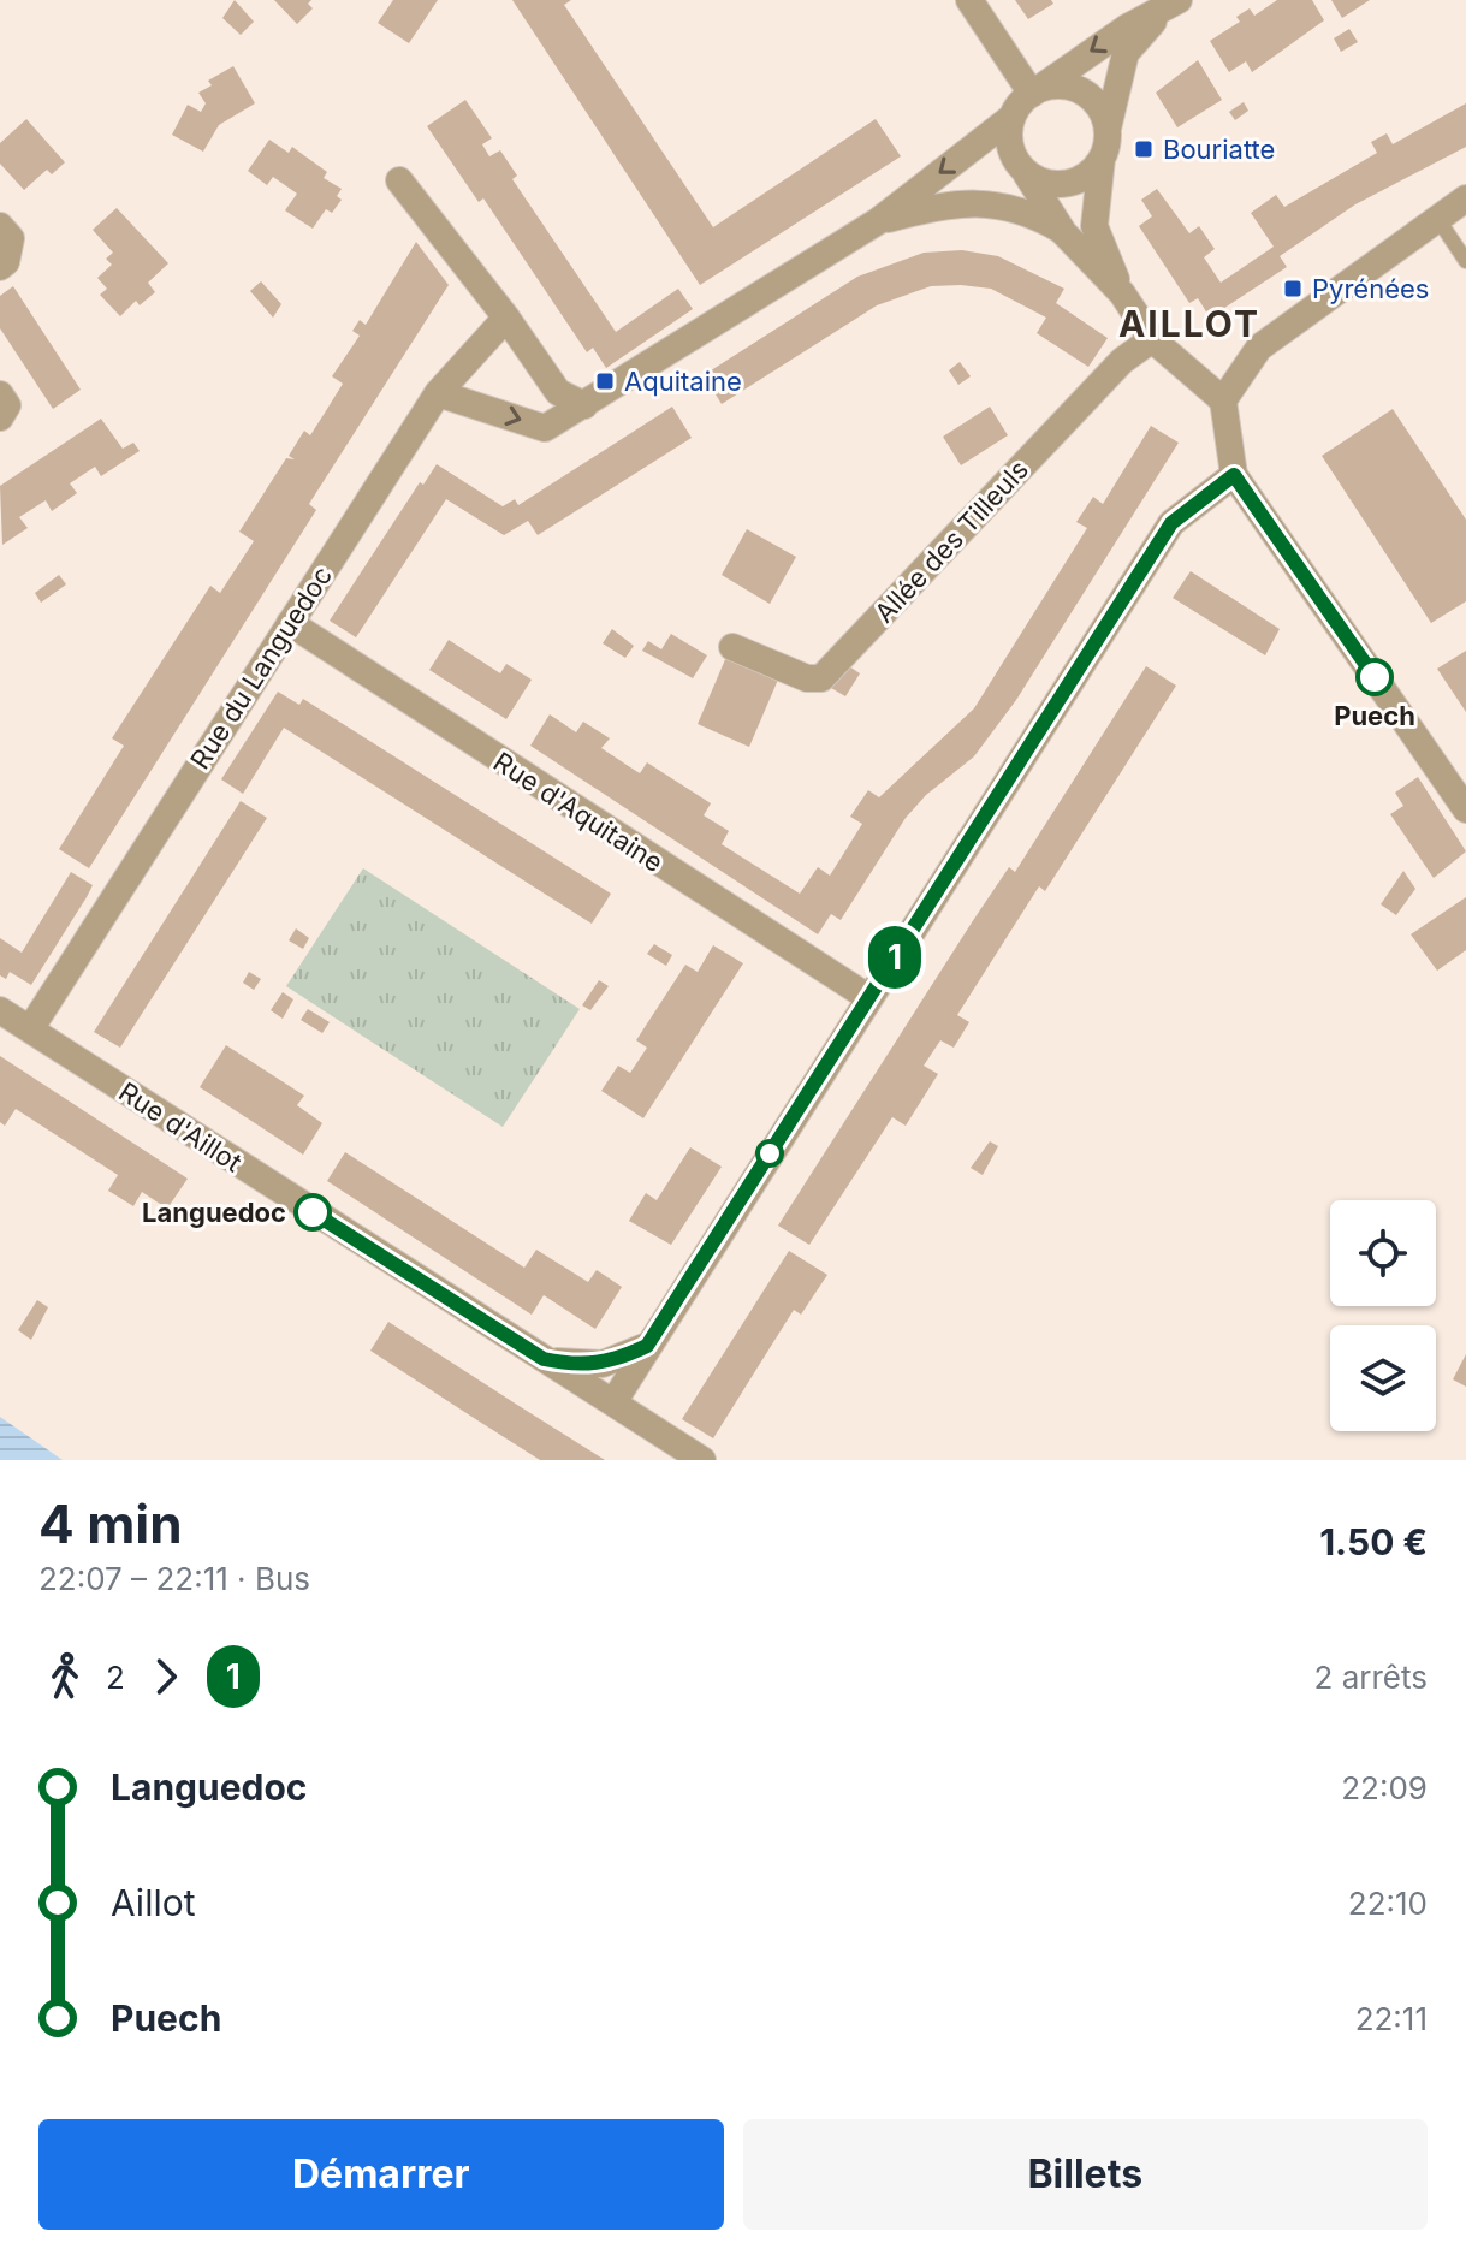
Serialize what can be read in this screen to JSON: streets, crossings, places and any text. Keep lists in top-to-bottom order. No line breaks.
{"streets":{"street":["Allée des Tilleuls","Rue du Languedoc","Rue d'Aquitaine","Rue d'Aillot"]},"crossings":[["Rue du Languedoc","Rue d'Aquitaine"],["Rue du Languedoc","Rue d'Aillot"]],"districts":["AILLOT"],"places":{"transit":["Bouriatte","Pyrénées","Aquitaine"],"other":["Puech","Languedoc"]},"lines":["bus line 1"],"page":{"on_map":"1","heading":["4 min","22:07 – 22:11 · Bus","1.50 €"],"legs":["2","1","2 arrêts"],"list":[{"name":"Languedoc","value":"22:09"},{"name":"Aillot","value":"22:10"},{"name":"Puech","value":"22:11"}],"buttons":["Démarrer","Billets"]}}
